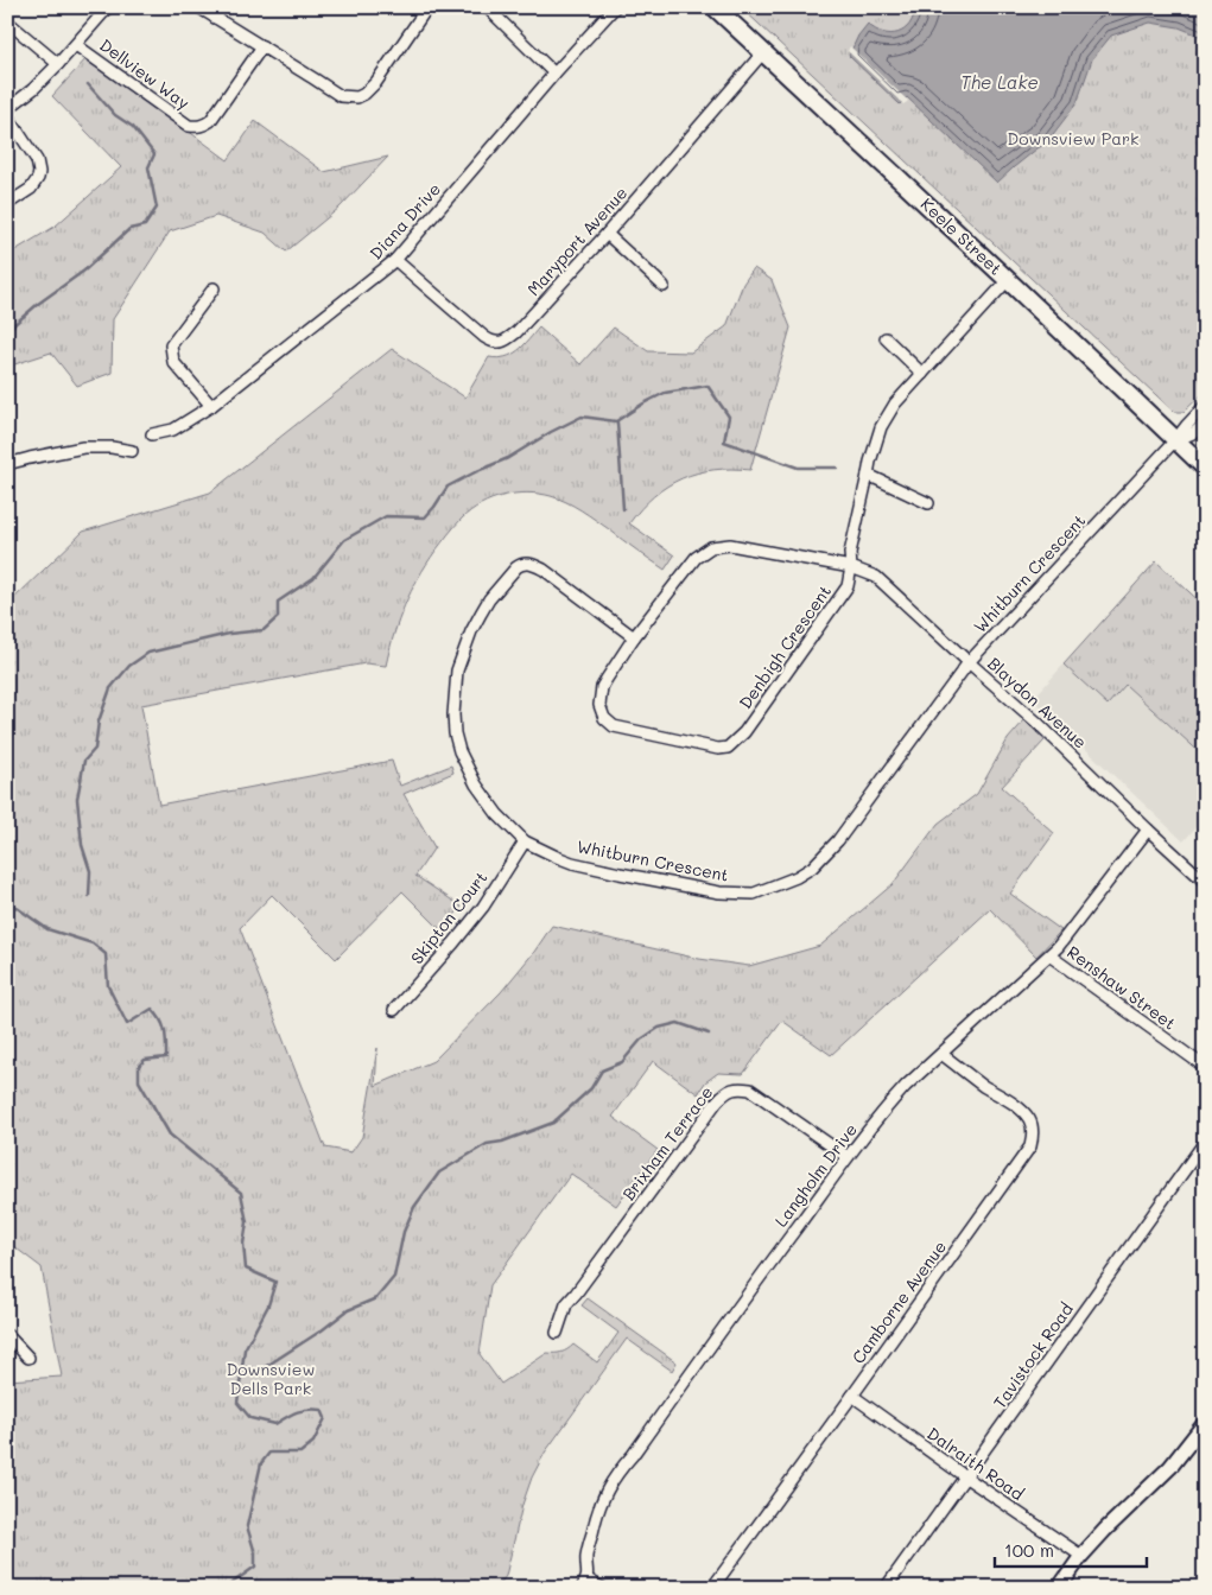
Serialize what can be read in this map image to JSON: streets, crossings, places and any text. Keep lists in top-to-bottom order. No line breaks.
{"streets":{"main road":["Keele Street"],"street":["Dellview Way","Diana Drive","Maryport Avenue","Whitburn Crescent","Denbigh Crescent","Blaydon Avenue","Skipton Court","Renshaw Street","Brixham Terrace","Langholm Drive","Camborne Avenue","Tavistock Road","Dalraith Road"]},"crossings":[["Diana Drive","Maryport Avenue"],["Keele Street","Maryport Avenue"],["Keele Street","Whitburn Crescent"],["Keele Street","Denbigh Crescent"],["Whitburn Crescent","Denbigh Crescent"],["Whitburn Crescent","Blaydon Avenue"],["Whitburn Crescent","Skipton Court"],["Denbigh Crescent","Blaydon Avenue"],["Blaydon Avenue","Langholm Drive"],["Renshaw Street","Langholm Drive"],["Brixham Terrace","Langholm Drive"],["Langholm Drive","Camborne Avenue"],["Camborne Avenue","Dalraith Road"],["Tavistock Road","Dalraith Road"]],"water":["The Lake"],"parks":["Downsview Park","Downsview Dells Park"],"scale_bar":"100 m"}
